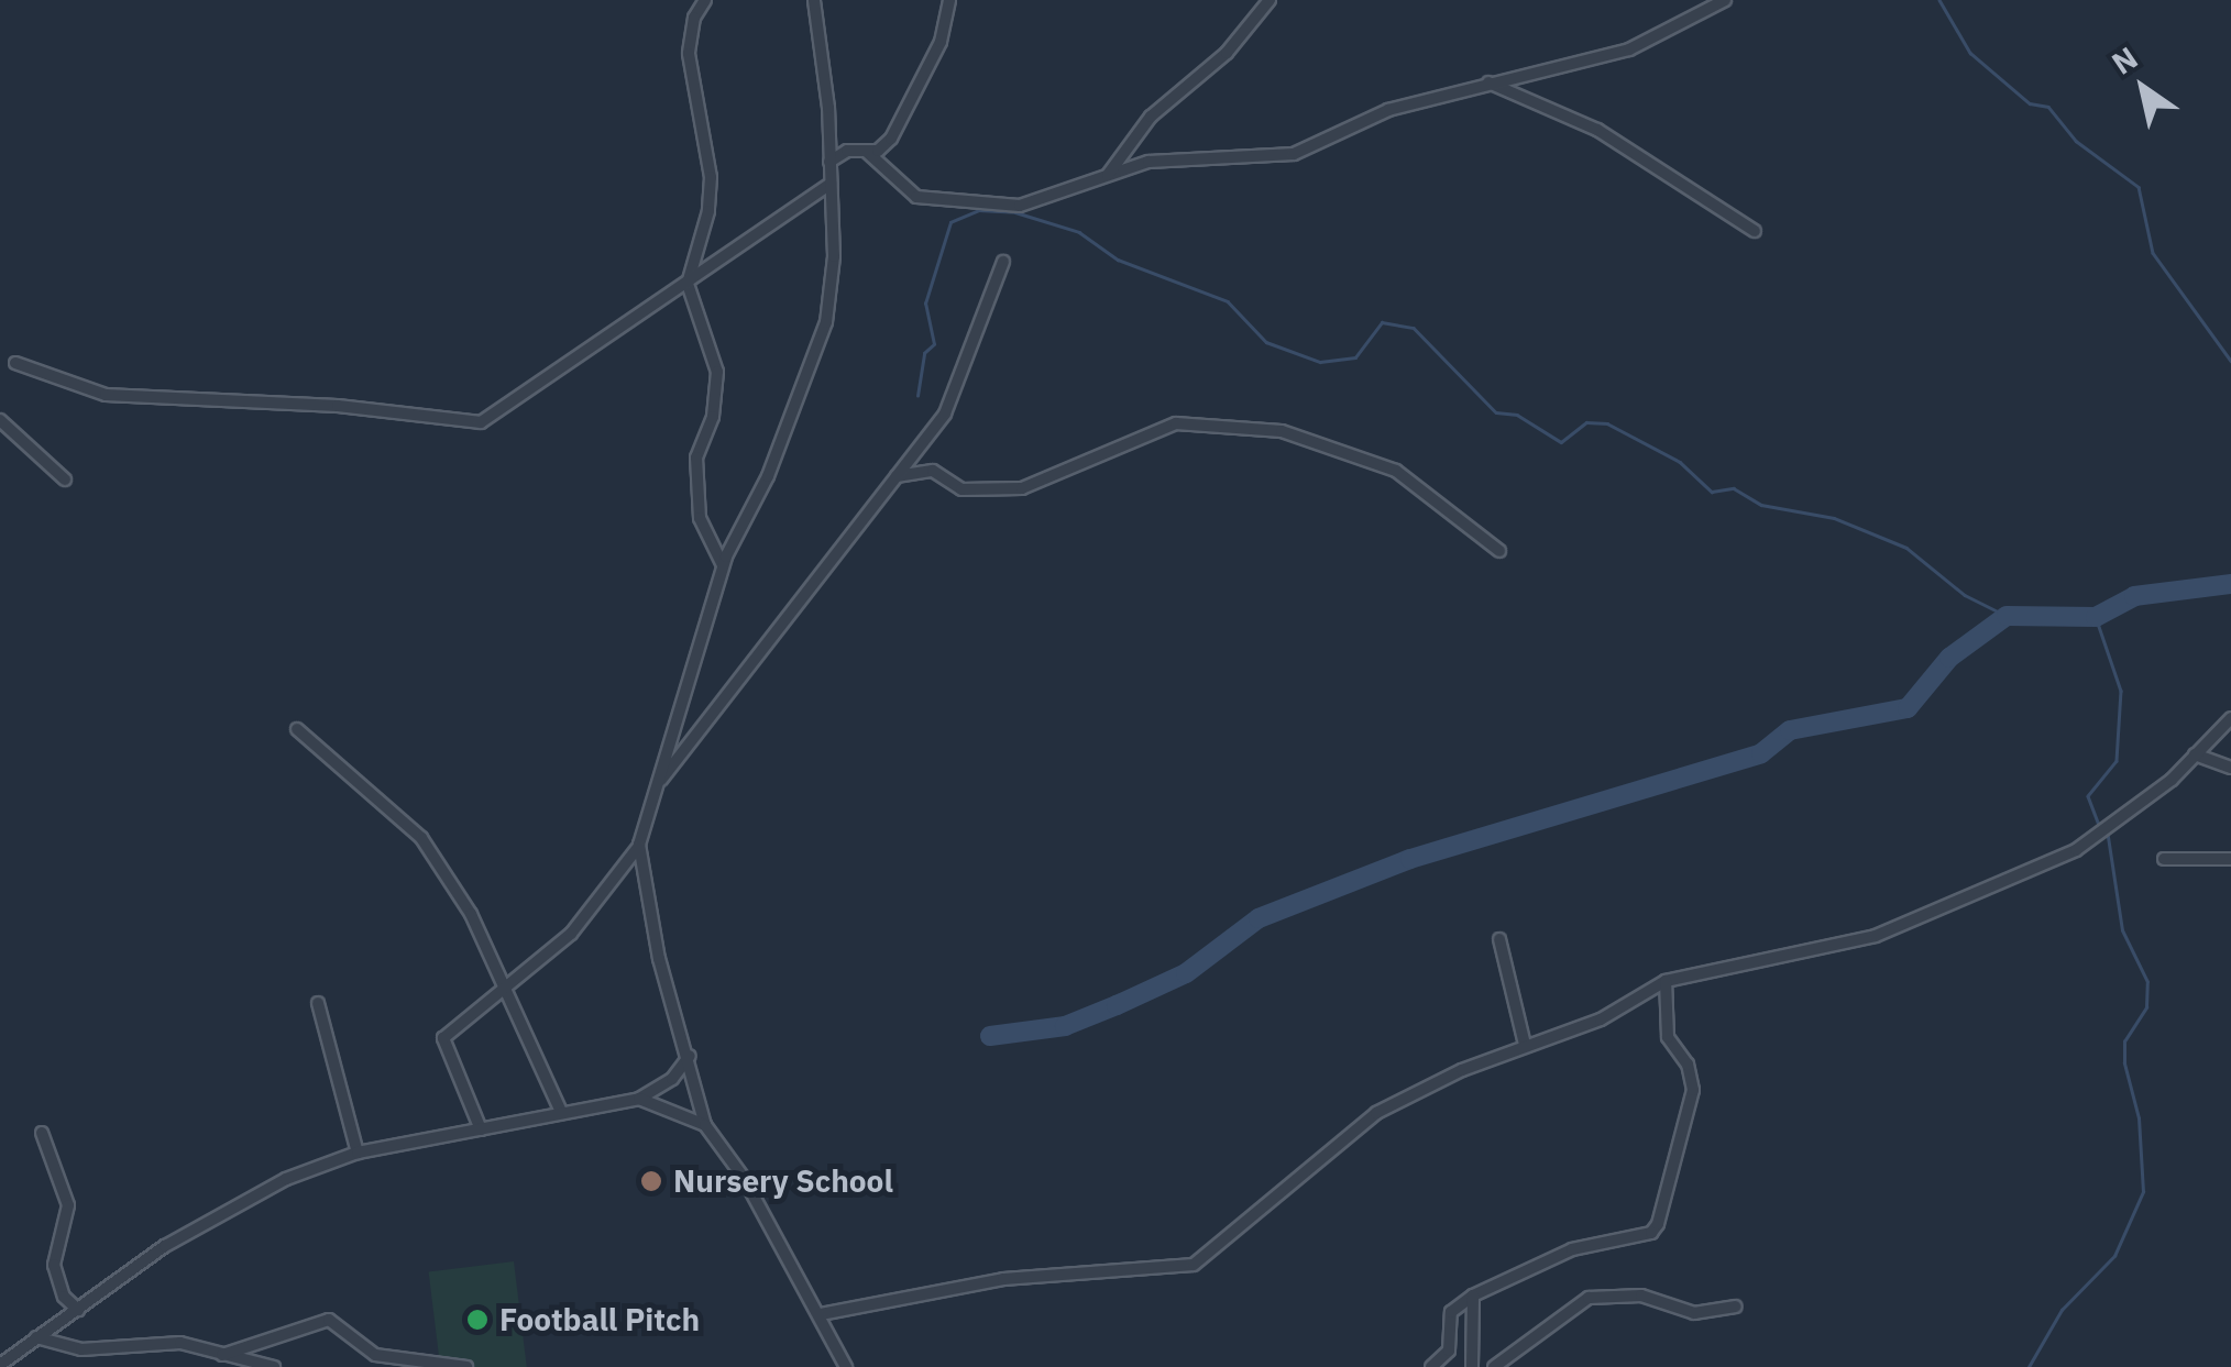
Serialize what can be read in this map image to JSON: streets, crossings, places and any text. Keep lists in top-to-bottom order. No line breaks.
{"places":["Nursery School","Football Pitch"],"north":"top left"}
